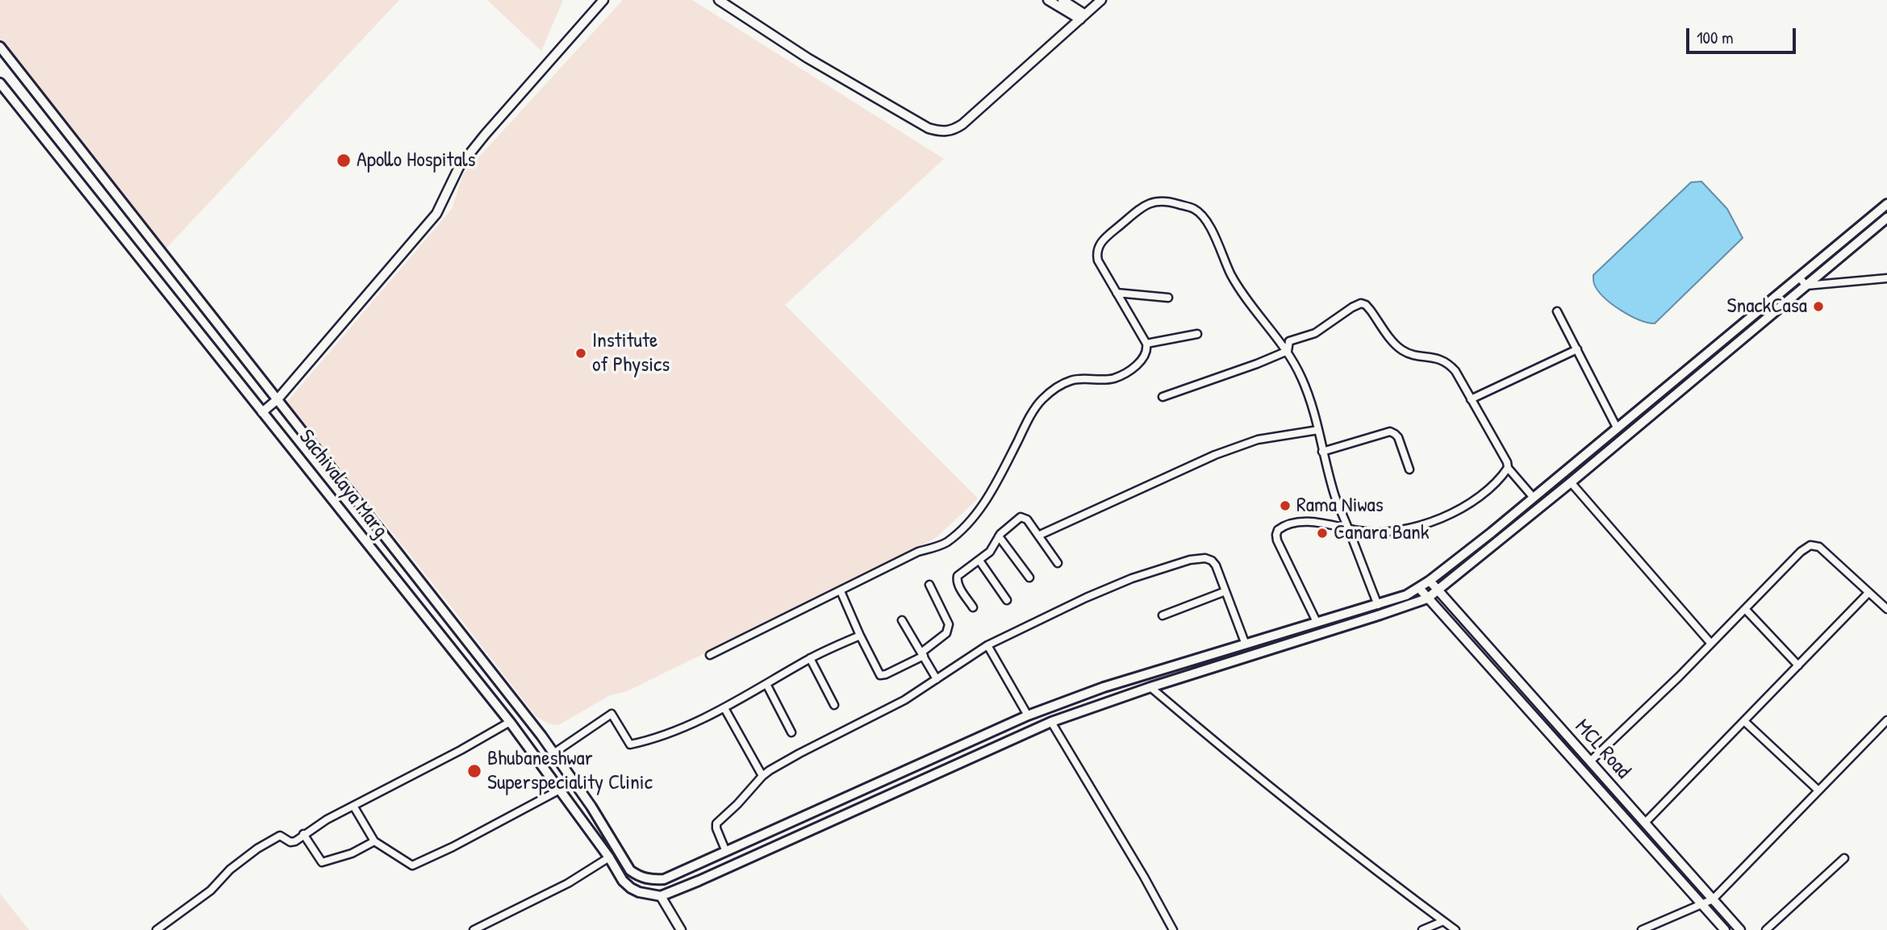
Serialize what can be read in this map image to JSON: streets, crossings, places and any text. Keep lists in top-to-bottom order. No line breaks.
{"streets":{"main road":["Sachivalaya Marg"],"street":["MCL Road"]},"places":["Apollo Hospitals","SnackCasa","Institute of Physics","Rama Niwas","Canara Bank","Bhubaneshwar Superspeciality Clinic"],"scale_bar":"100 m"}
